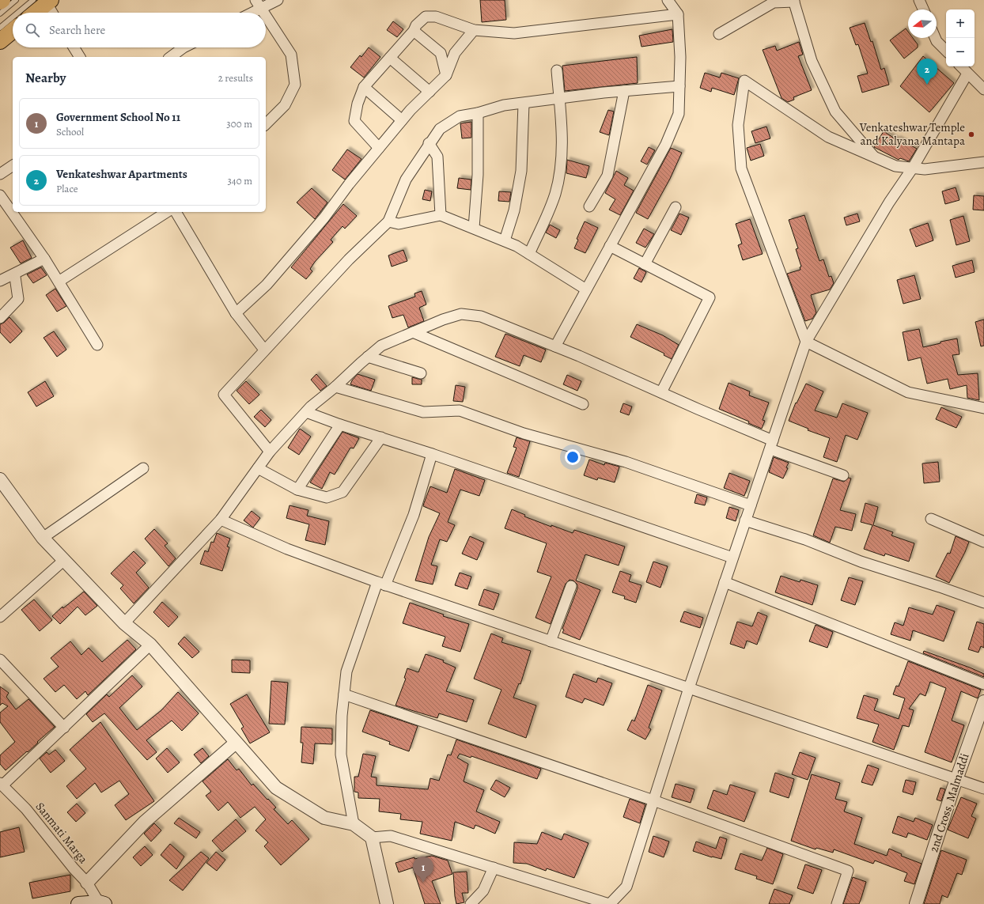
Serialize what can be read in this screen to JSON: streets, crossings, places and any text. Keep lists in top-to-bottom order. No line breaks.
{"streets":{"street":["2nd Cross, Malmaddi","Sanmati Marga"]},"places":["Venkateshwar Temple and Kalyana Mantapa"],"north":"left","page":{"map_buttons":["+","−"],"search":"Search here","heading":["Nearby","2 results"],"pins":["2","1"],"list":[{"mark":"1","name":"Government School No 11","note":"School","value":"300 m"},{"mark":"2","name":"Venkateshwar Apartments","note":"Place","value":"340 m"}]}}
